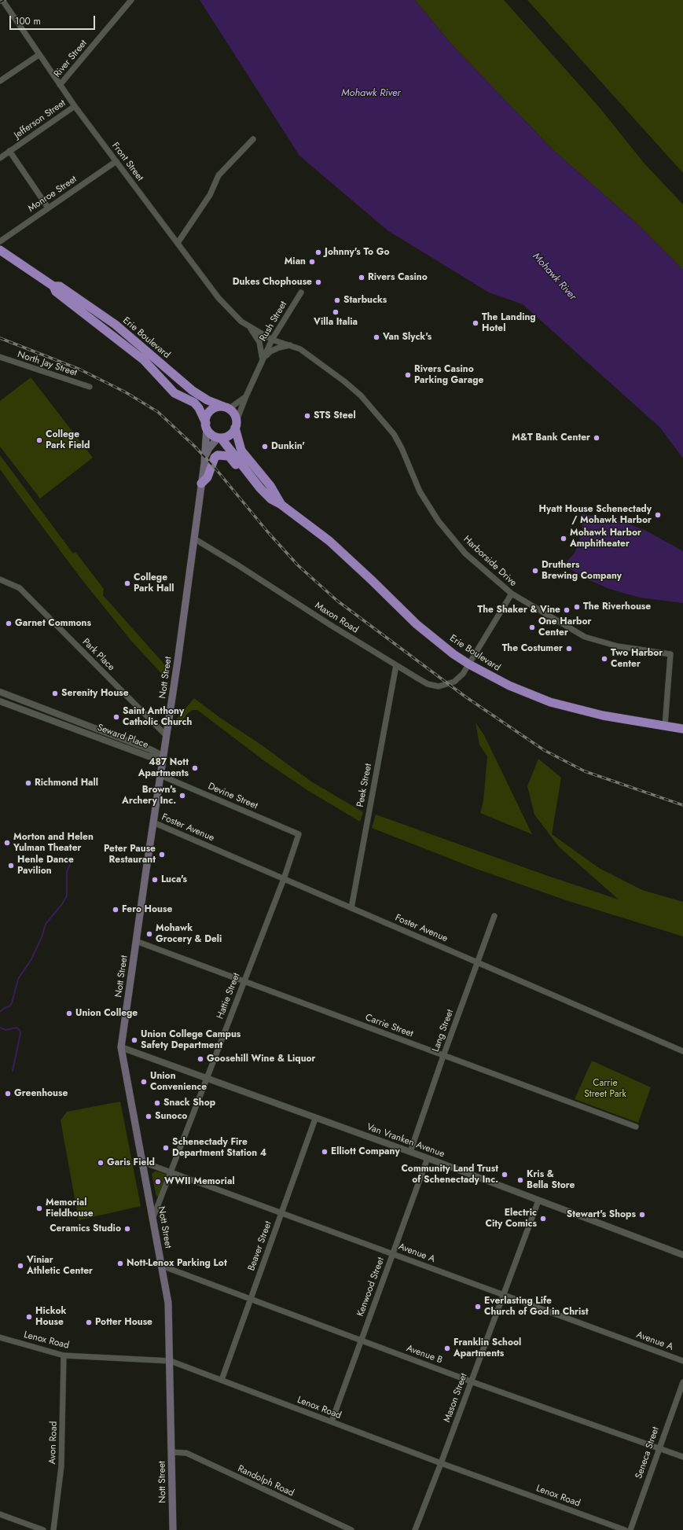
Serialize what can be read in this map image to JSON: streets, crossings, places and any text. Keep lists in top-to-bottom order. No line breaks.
{"streets":{"highway":["Erie Boulevard"],"main road":["Nott Street"],"street":["River Street","Jefferson Street","Front Street","Monroe Street","Rush Street","North Jay Street","Harborside Drive","Maxon Road","Park Place","Seward Place","Peek Street","Devine Street","Foster Avenue","Hattie Street","Carrie Street","Lang Street","Van Vranken Avenue","Beaver Street","Avenue A","Kenwood Street","Lenox Road","Avenue B","Mason Street","Avon Road","Seneca Street","Randolph Road"]},"crossings":[["River Street","Front Street"],["Jefferson Street","Front Street"],["Front Street","Monroe Street"],["Front Street","Rush Street"],["Front Street","Harborside Drive"],["Rush Street","Erie Boulevard"],["Rush Street","Harborside Drive"],["Rush Street","Nott Street"],["Erie Boulevard","Harborside Drive"],["Erie Boulevard","Maxon Road"],["Erie Boulevard","Nott Street"],["Harborside Drive","Maxon Road"],["Maxon Road","Nott Street"],["Maxon Road","Peek Street"],["Park Place","Nott Street"],["Nott Street","Seward Place"],["Nott Street","Devine Street"],["Nott Street","Foster Avenue"],["Nott Street","Hattie Street"],["Nott Street","Carrie Street"],["Nott Street","Van Vranken Avenue"],["Nott Street","Avenue A"],["Nott Street","Lenox Road"],["Nott Street","Avenue B"],["Nott Street","Randolph Road"],["Peek Street","Foster Avenue"],["Devine Street","Hattie Street"],["Foster Avenue","Hattie Street"],["Foster Avenue","Lang Street"],["Hattie Street","Carrie Street"],["Hattie Street","Van Vranken Avenue"],["Hattie Street","Avenue A"],["Carrie Street","Lang Street"],["Lang Street","Van Vranken Avenue"],["Van Vranken Avenue","Beaver Street"],["Van Vranken Avenue","Kenwood Street"],["Van Vranken Avenue","Mason Street"],["Beaver Street","Avenue A"],["Beaver Street","Lenox Road"],["Beaver Street","Avenue B"],["Avenue A","Kenwood Street"],["Avenue A","Mason Street"],["Kenwood Street","Lenox Road"],["Kenwood Street","Avenue B"],["Lenox Road","Mason Street"],["Lenox Road","Avon Road"],["Avenue B","Mason Street"],["Avenue B","Seneca Street"]],"water":["Mohawk River"],"parks":["Carrie Street Park"],"places":["Johnny's To Go","Mian","Rivers Casino","Dukes Chophouse","Starbucks","Villa Italia","The Landing Hotel","Van Slyck's","Rivers Casino Parking Garage","STS Steel","M&T Bank Center","College Park Field","Dunkin'","Hyatt House Schenectady / Mohawk Harbor","Mohawk Harbor Amphitheater","Druthers Brewing Company","College Park Hall","The Riverhouse","The Shaker & Vine","Garnet Commons","One Harbor Center","The Costumer","Two Harbor Center","Serenity House","Saint Anthony Catholic Church","487 Nott Apartments","Richmond Hall","Brown's Archery Inc.","Morton and Helen Yulman Theater","Peter Pause Restaurant","Henle Dance Pavilion","Luca's","Fero House","Mohawk Grocery & Deli","Union College","Union College Campus Safety Department","Goosehill Wine & Liquor","Union Convenience","Greenhouse","Snack Shop","Sunoco","Schenectady Fire Department Station 4","Elliott Company","Garis Field","Community Land Trust of Schenectady Inc.","Kris & Bella Store","WWII Memorial","Memorial Fieldhouse","Stewart's Shops","Electric City Comics","Ceramics Studio","Nott-Lenox Parking Lot","Viniar Athletic Center","Everlasting Life Church of God in Christ","Hickok House","Potter House","Franklin School Apartments"],"scale_bar":"100 m"}
